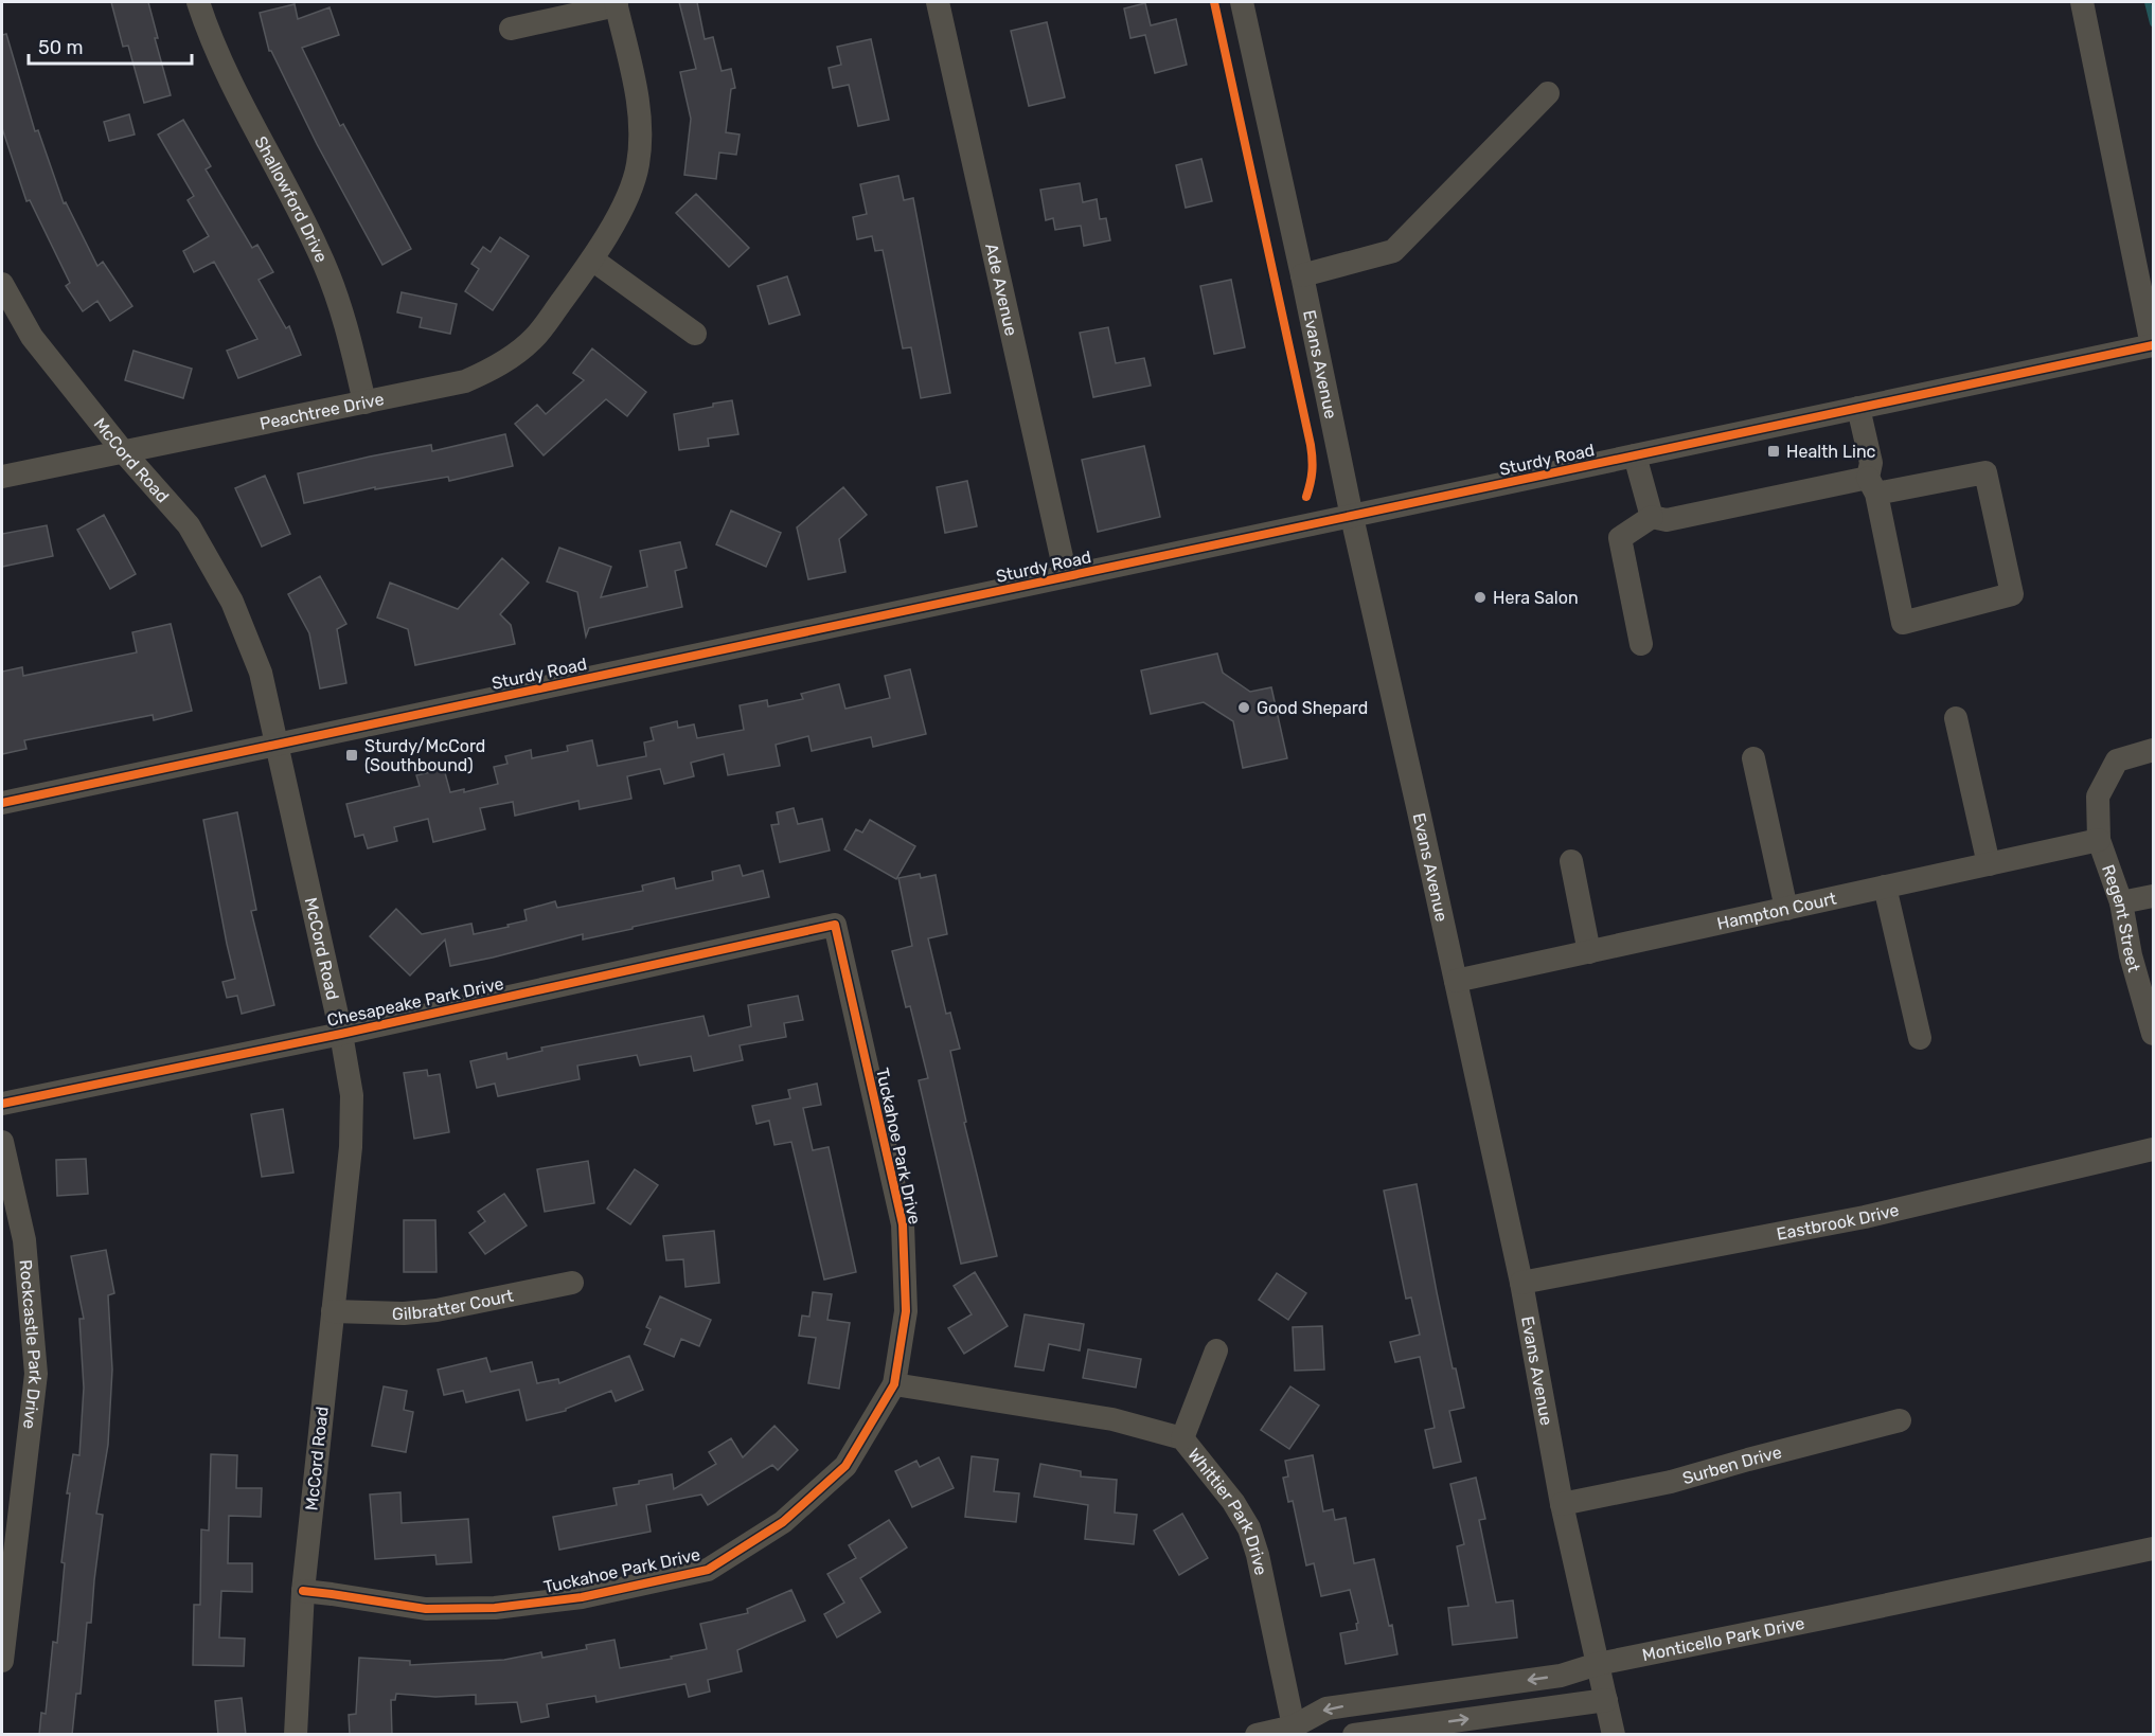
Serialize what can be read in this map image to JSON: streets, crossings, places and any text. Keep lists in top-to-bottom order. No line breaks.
{"streets":{"street":["Shallowford Drive","Ade Avenue","Evans Avenue","Peachtree Drive","McCord Road","Sturdy Road","Hampton Court","Regent Street","Chesapeake Park Drive","Tuckahoe Park Drive","Eastbrook Drive","Gilbratter Court","Rockcastle Park Drive","Surben Drive","Whittier Park Drive","Monticello Park Drive"]},"crossings":[["Shallowford Drive","Peachtree Drive"],["Ade Avenue","Sturdy Road"],["Evans Avenue","Sturdy Road"],["Evans Avenue","Hampton Court"],["Evans Avenue","Eastbrook Drive"],["Evans Avenue","Surben Drive"],["Evans Avenue","Monticello Park Drive"],["Peachtree Drive","McCord Road"],["McCord Road","Sturdy Road"],["McCord Road","Chesapeake Park Drive"],["McCord Road","Tuckahoe Park Drive"],["McCord Road","Gilbratter Court"],["Hampton Court","Regent Street"],["Chesapeake Park Drive","Tuckahoe Park Drive"],["Tuckahoe Park Drive","Whittier Park Drive"],["Whittier Park Drive","Monticello Park Drive"]],"places":{"transit":["Health Linc","Sturdy/McCord (Southbound)"],"other":["Hera Salon","Good Shepard"]},"scale_bar":"50 m"}
